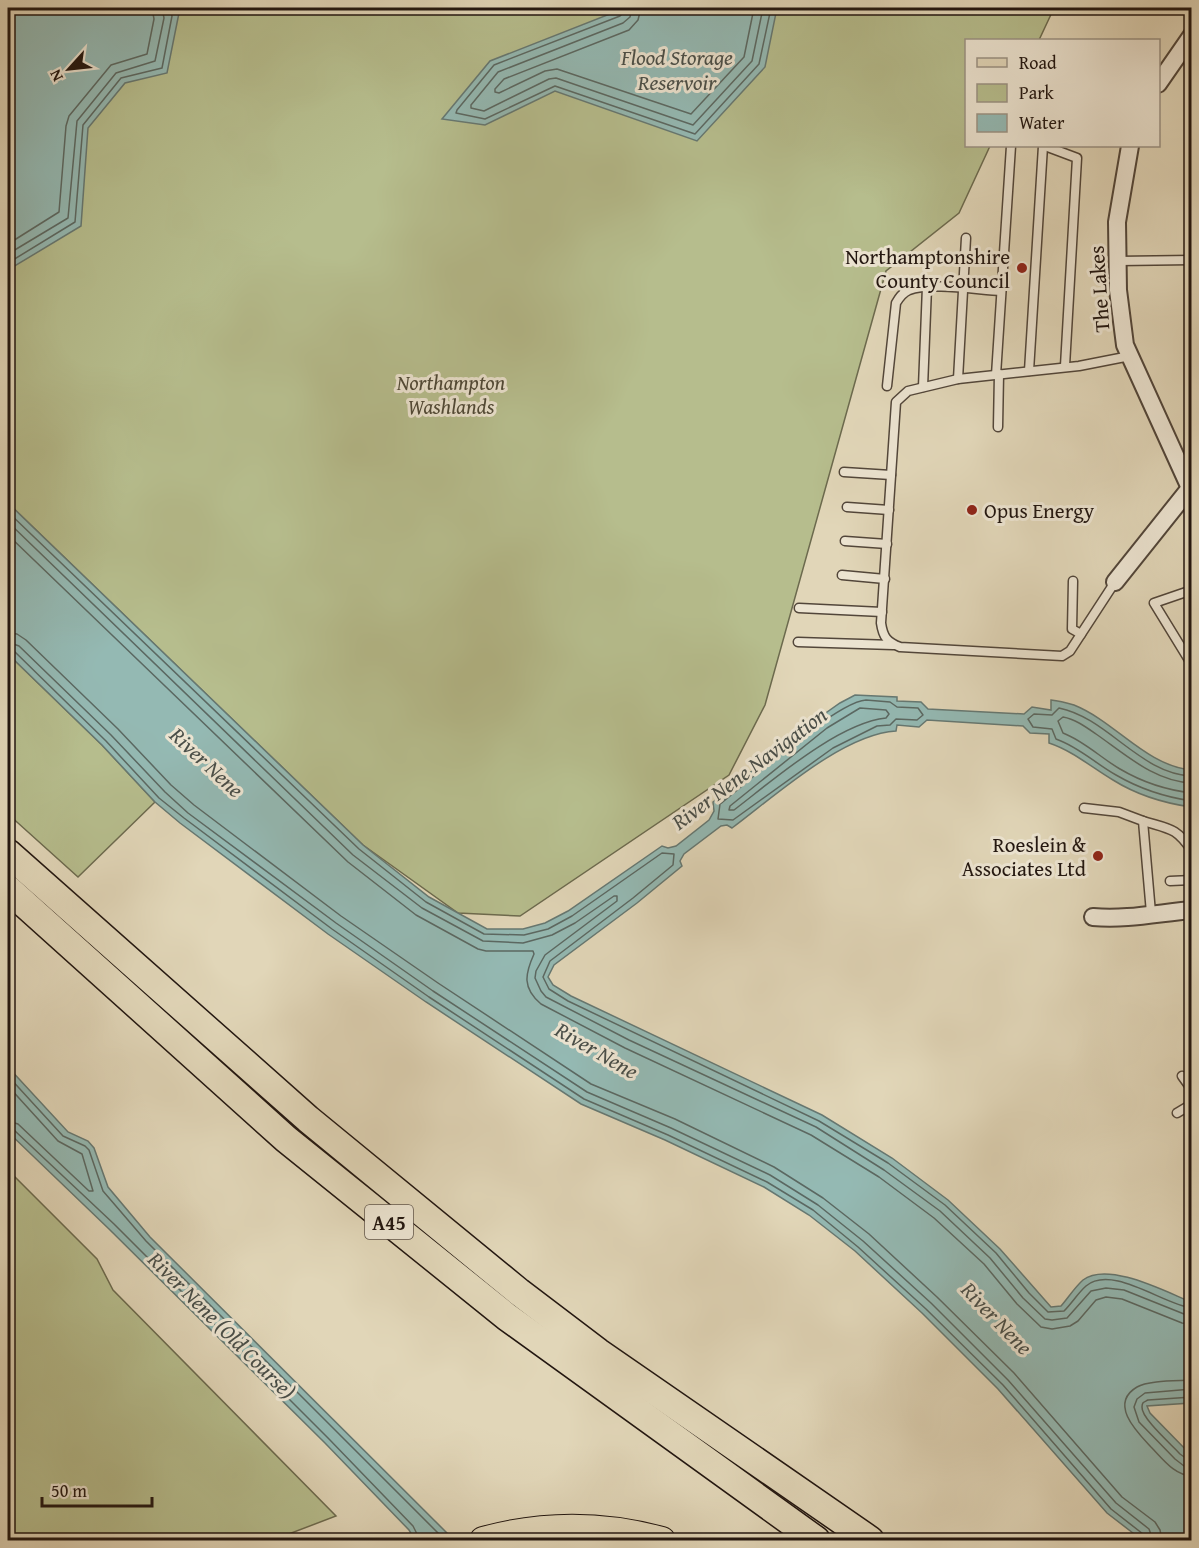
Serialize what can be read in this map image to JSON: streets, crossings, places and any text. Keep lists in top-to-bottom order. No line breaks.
{"streets":{"highway":["A45"],"street":["The Lakes"]},"water":["Flood Storage Reservoir","River Nene","River Nene Navigation","River Nene (Old Course)"],"parks":["Northampton Washlands"],"places":["Northamptonshire County Council","Opus Energy","Roeslein & Associates Ltd"],"legend":["Road","Park","Water"],"scale_bar":"50 m","north":"bottom left"}
